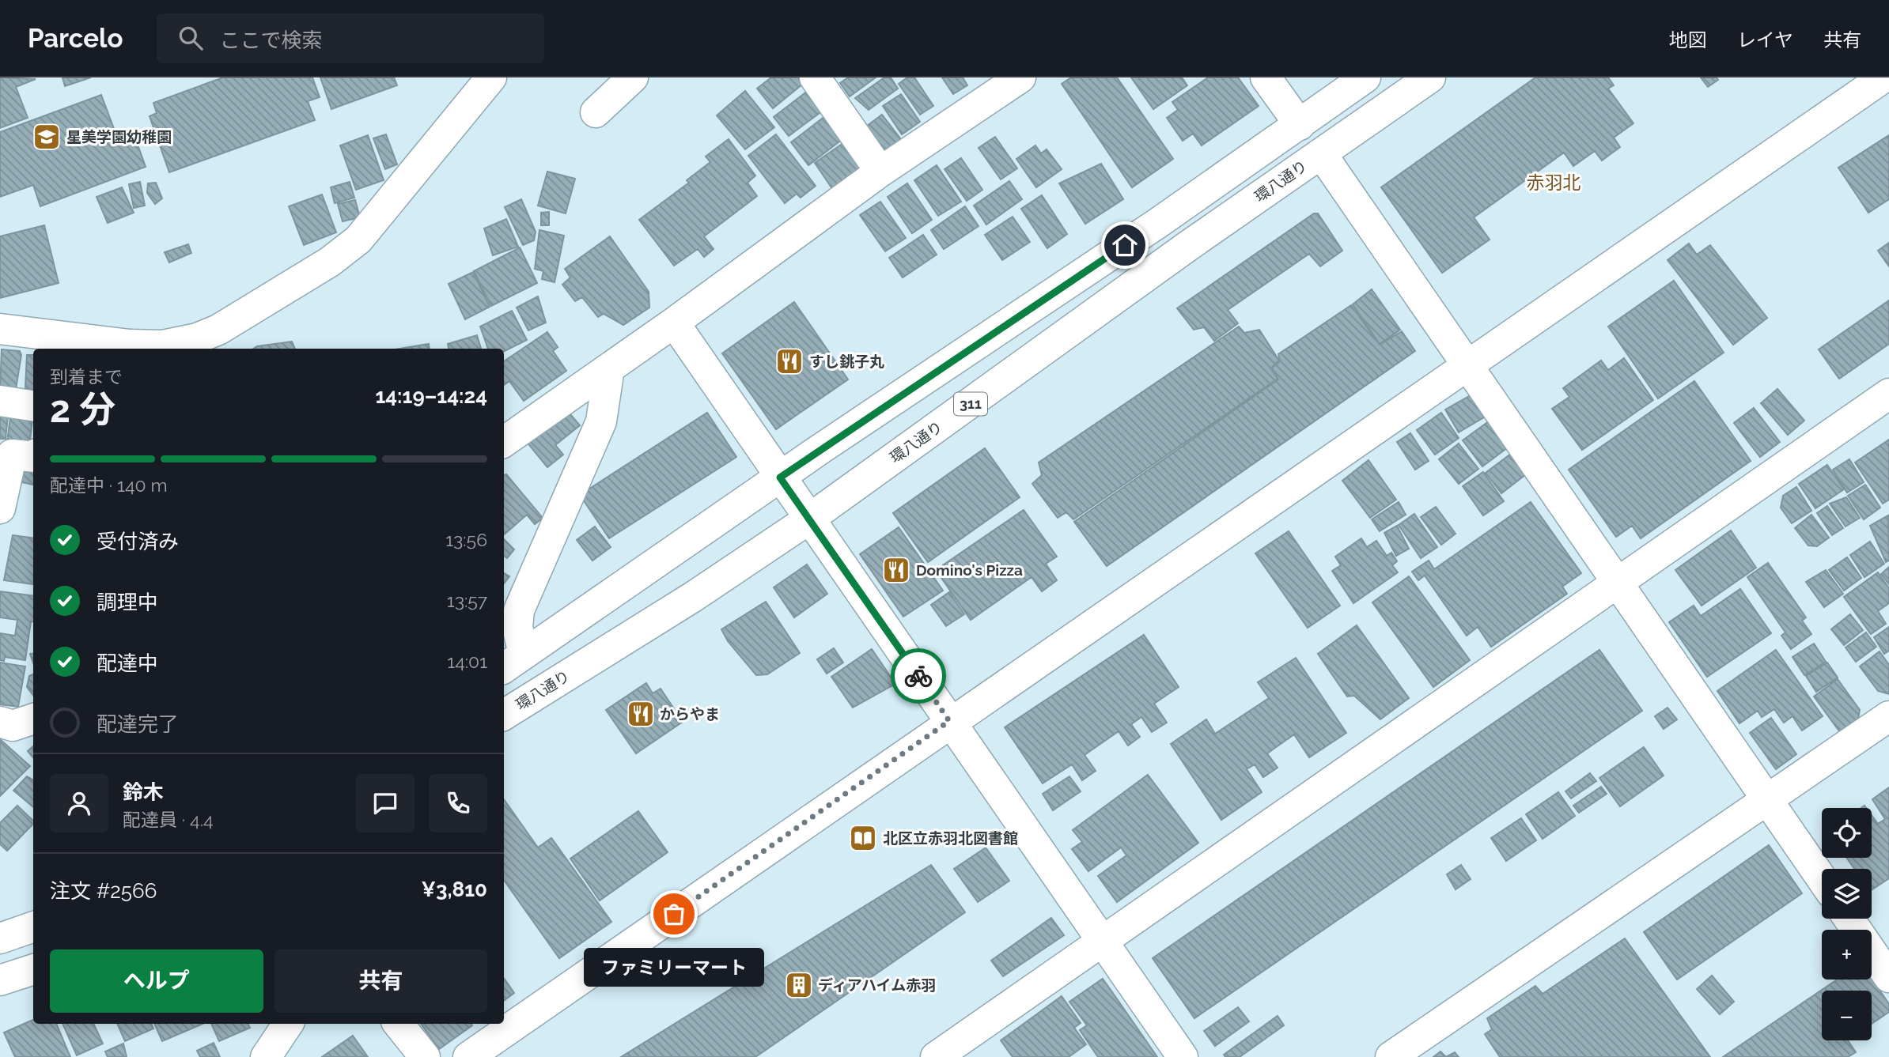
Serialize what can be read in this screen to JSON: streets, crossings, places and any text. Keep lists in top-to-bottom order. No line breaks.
{"streets":{"street":["環八通り","311"]},"districts":["赤羽北"],"places":{"school or university":["星美学園幼稚園"],"restaurant":["すし銚子丸","Domino's Pizza","からやま"],"library":["北区立赤羽北図書館"],"other":["ファミリーマート"],"building":["ディアハイム赤羽"]},"page":{"header":"Parcelo","search":"ここで検索","nav":["地図","レイヤ","共有"],"heading":["2 分","到着まで","14:19–14:24"],"panel":["鈴木","配達員 · 4.4","注文 #2566","¥3,810"],"bar":"配達中 · 140 m","list":[["受付済み","13:56"],["調理中","13:57"],["配達中","14:01"],"配達完了"],"map_buttons":["+","−"],"buttons":["ヘルプ","共有"],"bubble":"ファミリーマート"}}
